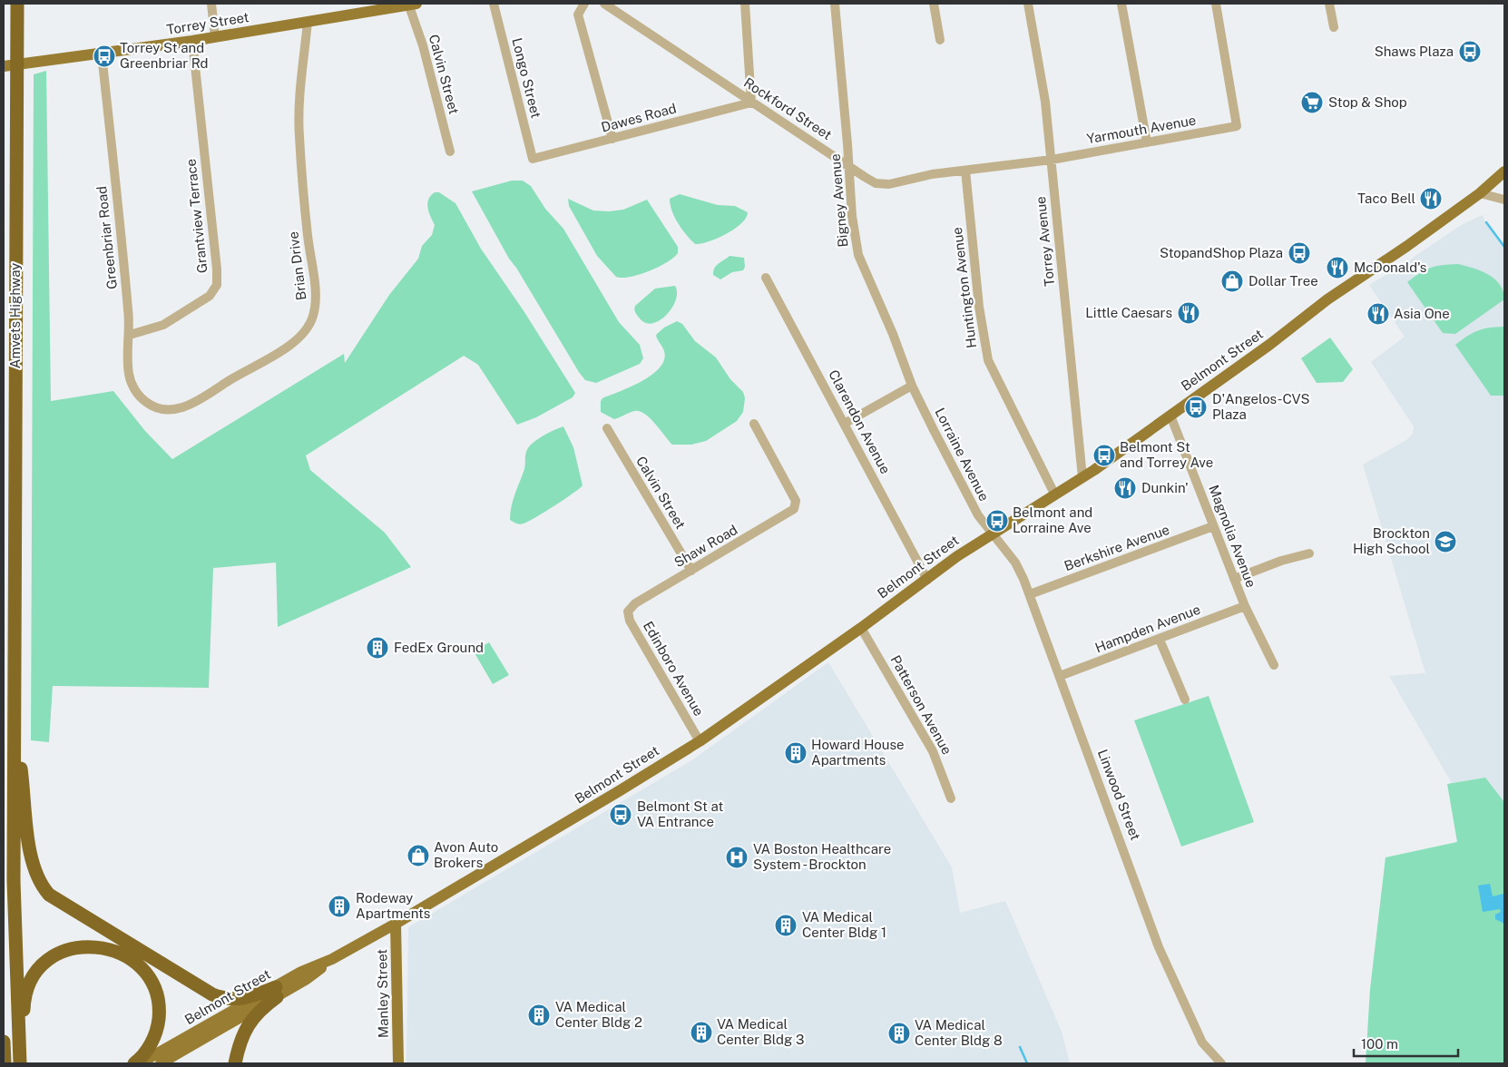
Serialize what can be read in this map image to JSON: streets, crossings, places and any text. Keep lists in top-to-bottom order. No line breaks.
{"streets":{"highway":["Amvets Highway"],"main road":["Torrey Street","Belmont Street","Manley Street"],"street":["Calvin Street","Longo Street","Rockford Street","Dawes Road","Yarmouth Avenue","Bigney Avenue","Grantview Terrace","Greenbriar Road","Torrey Avenue","Brian Drive","Huntington Avenue","Clarendon Avenue","Lorraine Avenue","Magnolia Avenue","Shaw Road","Berkshire Avenue","Hampden Avenue","Edinboro Avenue","Patterson Avenue","Linwood Street"]},"crossings":[["Torrey Street","Calvin Street"],["Torrey Street","Grantview Terrace"],["Torrey Street","Greenbriar Road"],["Torrey Street","Brian Drive"],["Calvin Street","Shaw Road"],["Longo Street","Dawes Road"],["Rockford Street","Dawes Road"],["Rockford Street","Yarmouth Avenue"],["Rockford Street","Bigney Avenue"],["Rockford Street","Torrey Avenue"],["Rockford Street","Huntington Avenue"],["Yarmouth Avenue","Torrey Avenue"],["Bigney Avenue","Lorraine Avenue"],["Grantview Terrace","Greenbriar Road"],["Greenbriar Road","Brian Drive"],["Torrey Avenue","Belmont Street"],["Huntington Avenue","Belmont Street"],["Belmont Street","Clarendon Avenue"],["Belmont Street","Lorraine Avenue"],["Belmont Street","Magnolia Avenue"],["Belmont Street","Edinboro Avenue"],["Belmont Street","Patterson Avenue"],["Belmont Street","Linwood Street"],["Belmont Street","Manley Street"],["Lorraine Avenue","Linwood Street"],["Magnolia Avenue","Berkshire Avenue"],["Magnolia Avenue","Hampden Avenue"],["Shaw Road","Edinboro Avenue"],["Berkshire Avenue","Linwood Street"],["Hampden Avenue","Linwood Street"]],"places":{"bus stop":["Shaws Plaza","Torrey St and Greenbriar Rd","StopandShop Plaza","D'Angelos-CVS Plaza","Belmont St and Torrey Ave","Belmont and Lorraine Ave","Belmont St at VA Entrance"],"supermarket":["Stop & Shop"],"restaurant":["Taco Bell","McDonald's","Little Caesars","Asia One","Dunkin'"],"shop":["Dollar Tree","Avon Auto Brokers"],"school or university":["Brockton High School"],"building":["FedEx Ground","Howard House Apartments","Rodeway Apartments","VA Medical Center Bldg 1","VA Medical Center Bldg 2","VA Medical Center Bldg 3","VA Medical Center Bldg 8"],"hospital":["VA Boston Healthcare System - Brockton"]},"scale_bar":"100 m"}
